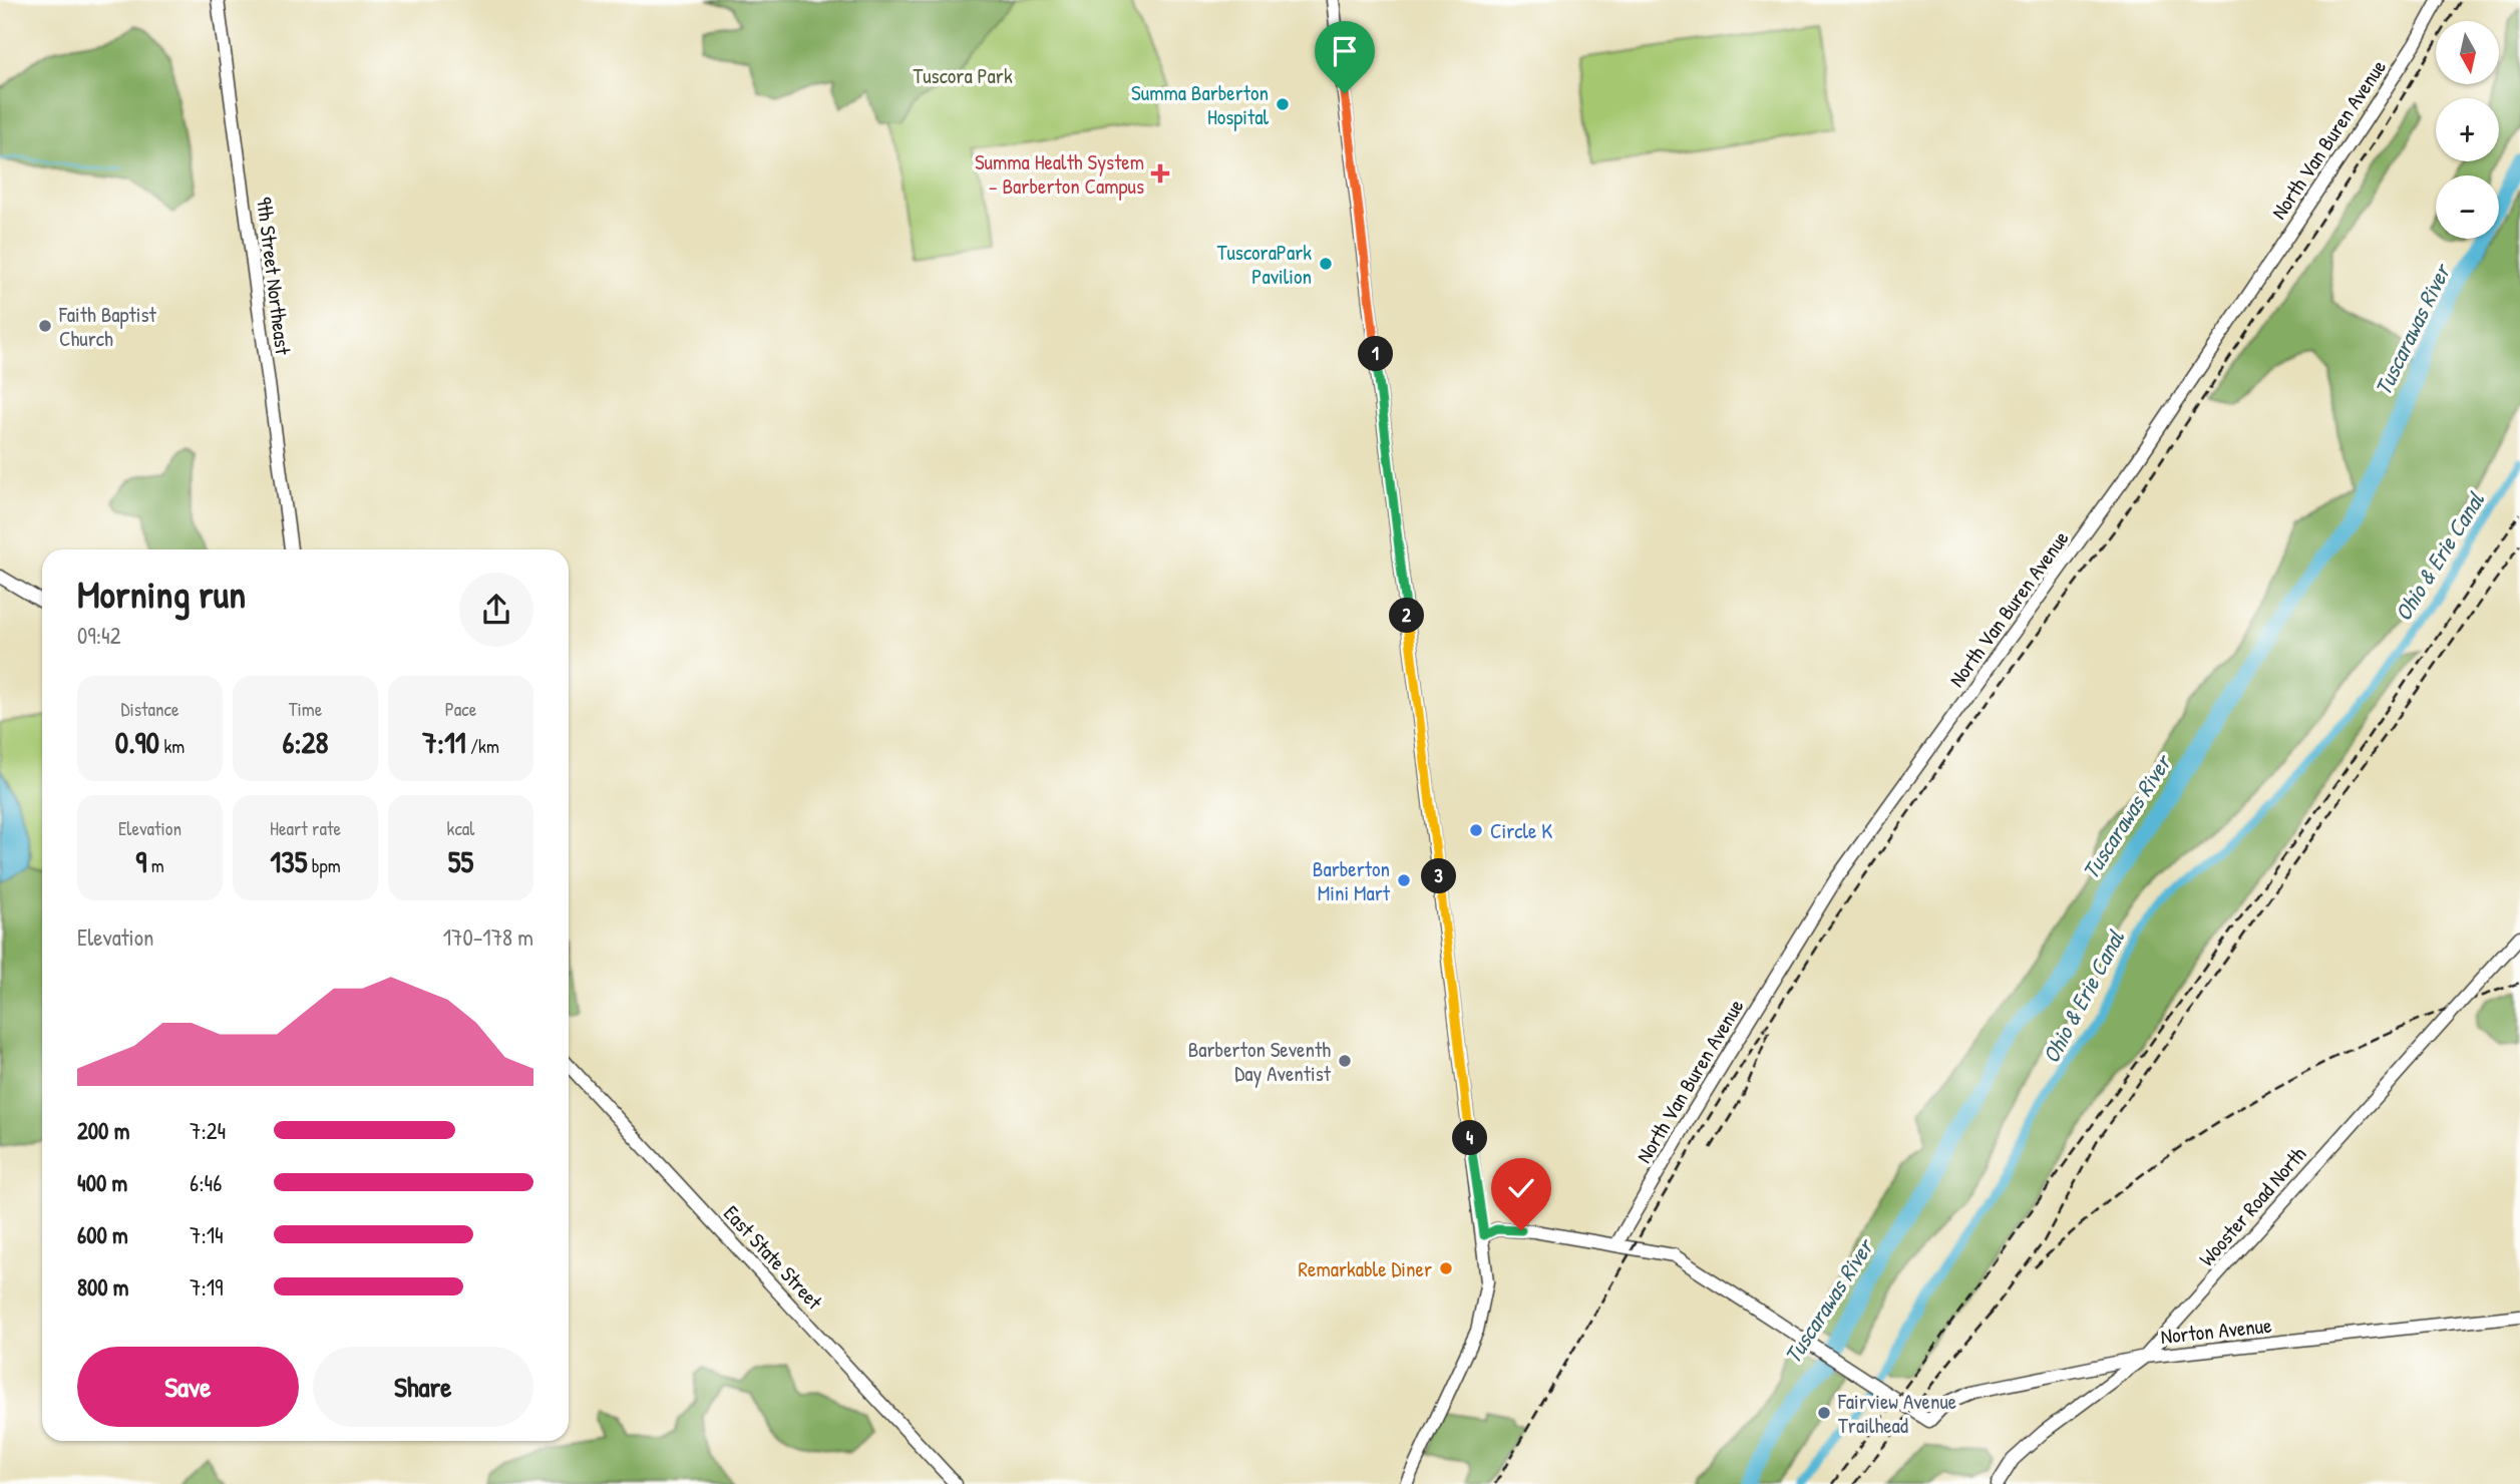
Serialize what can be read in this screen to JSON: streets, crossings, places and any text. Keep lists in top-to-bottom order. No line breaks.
{"streets":{"street":["North Van Buren Avenue","9th Street Northeast","Wooster Road North","East State Street","Norton Avenue"]},"crossings":[["North Van Buren Avenue","Norton Avenue"],["Wooster Road North","Norton Avenue"]],"water":["Tuscarawas River","Ohio & Erie Canal"],"parks":["Tuscora Park"],"places":{"other":["Summa Barberton Hospital","TuscoraPark Pavilion","Faith Baptist Church","Circle K","Barberton Mini Mart","Barberton Seventh Day Aventist","Remarkable Diner","Fairview Avenue Trailhead"],"health":["Summa Health System – Barberton Campus"]},"north":"bottom","page":{"map_buttons":["+","−"],"pins":["1","2","3","4"],"heading":["Morning run","09:42"],"stats":[["Distance","0.90 km"],["Time","6:28"],["Pace","7:11 /km"],["Elevation","9 m"],["Heart rate","135 bpm"],["kcal","55"]],"chart":["Elevation","170–178 m"],"list":[{"name":"200 m","note":"7:24"},{"name":"400 m","note":"6:46"},{"name":"600 m","note":"7:14"},{"name":"800 m","note":"7:19"}],"buttons":["Save","Share"]}}
